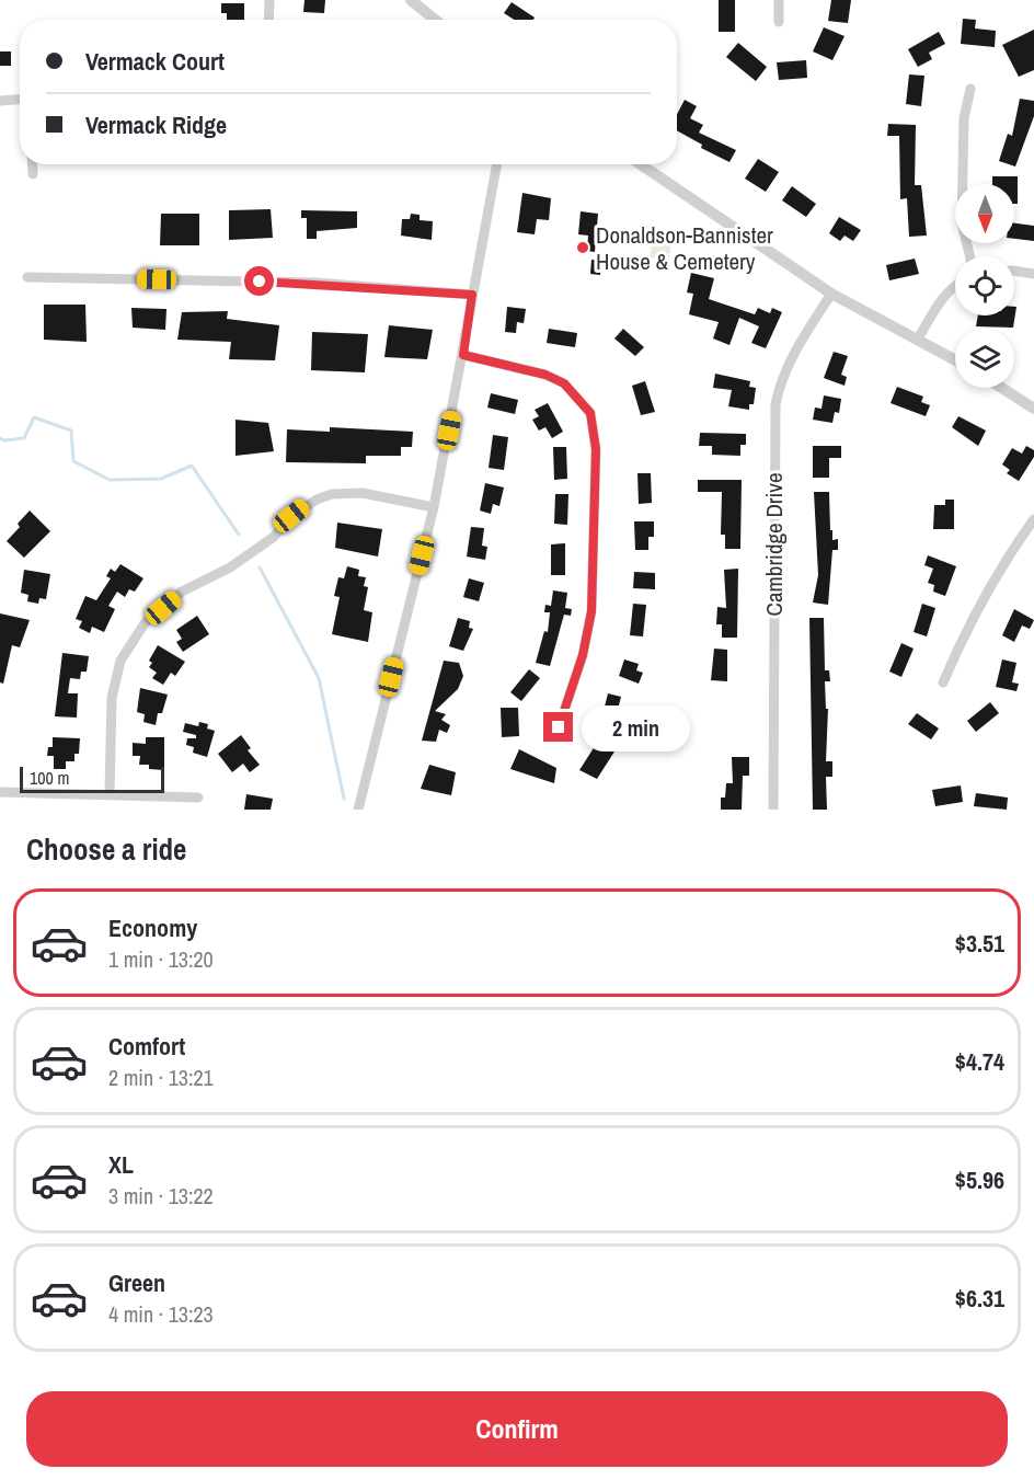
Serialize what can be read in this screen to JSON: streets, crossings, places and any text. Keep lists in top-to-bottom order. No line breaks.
{"streets":{"street":["Cambridge Drive"]},"places":["Donaldson-Bannister House & Cemetery"],"scale_bar":"100 m","north":"bottom","page":{"banner":["Vermack Court","Vermack Ridge"],"bubble":"2 min","scale":"100 m","heading":"Choose a ride","list":[{"name":"Economy","note":"1 min · 13:20","value":"$3.51"},{"name":"Comfort","note":"2 min · 13:21","value":"$4.74"},{"name":"XL","note":"3 min · 13:22","value":"$5.96"},{"name":"Green","note":"4 min · 13:23","value":"$6.31"}],"buttons":"Confirm"}}
